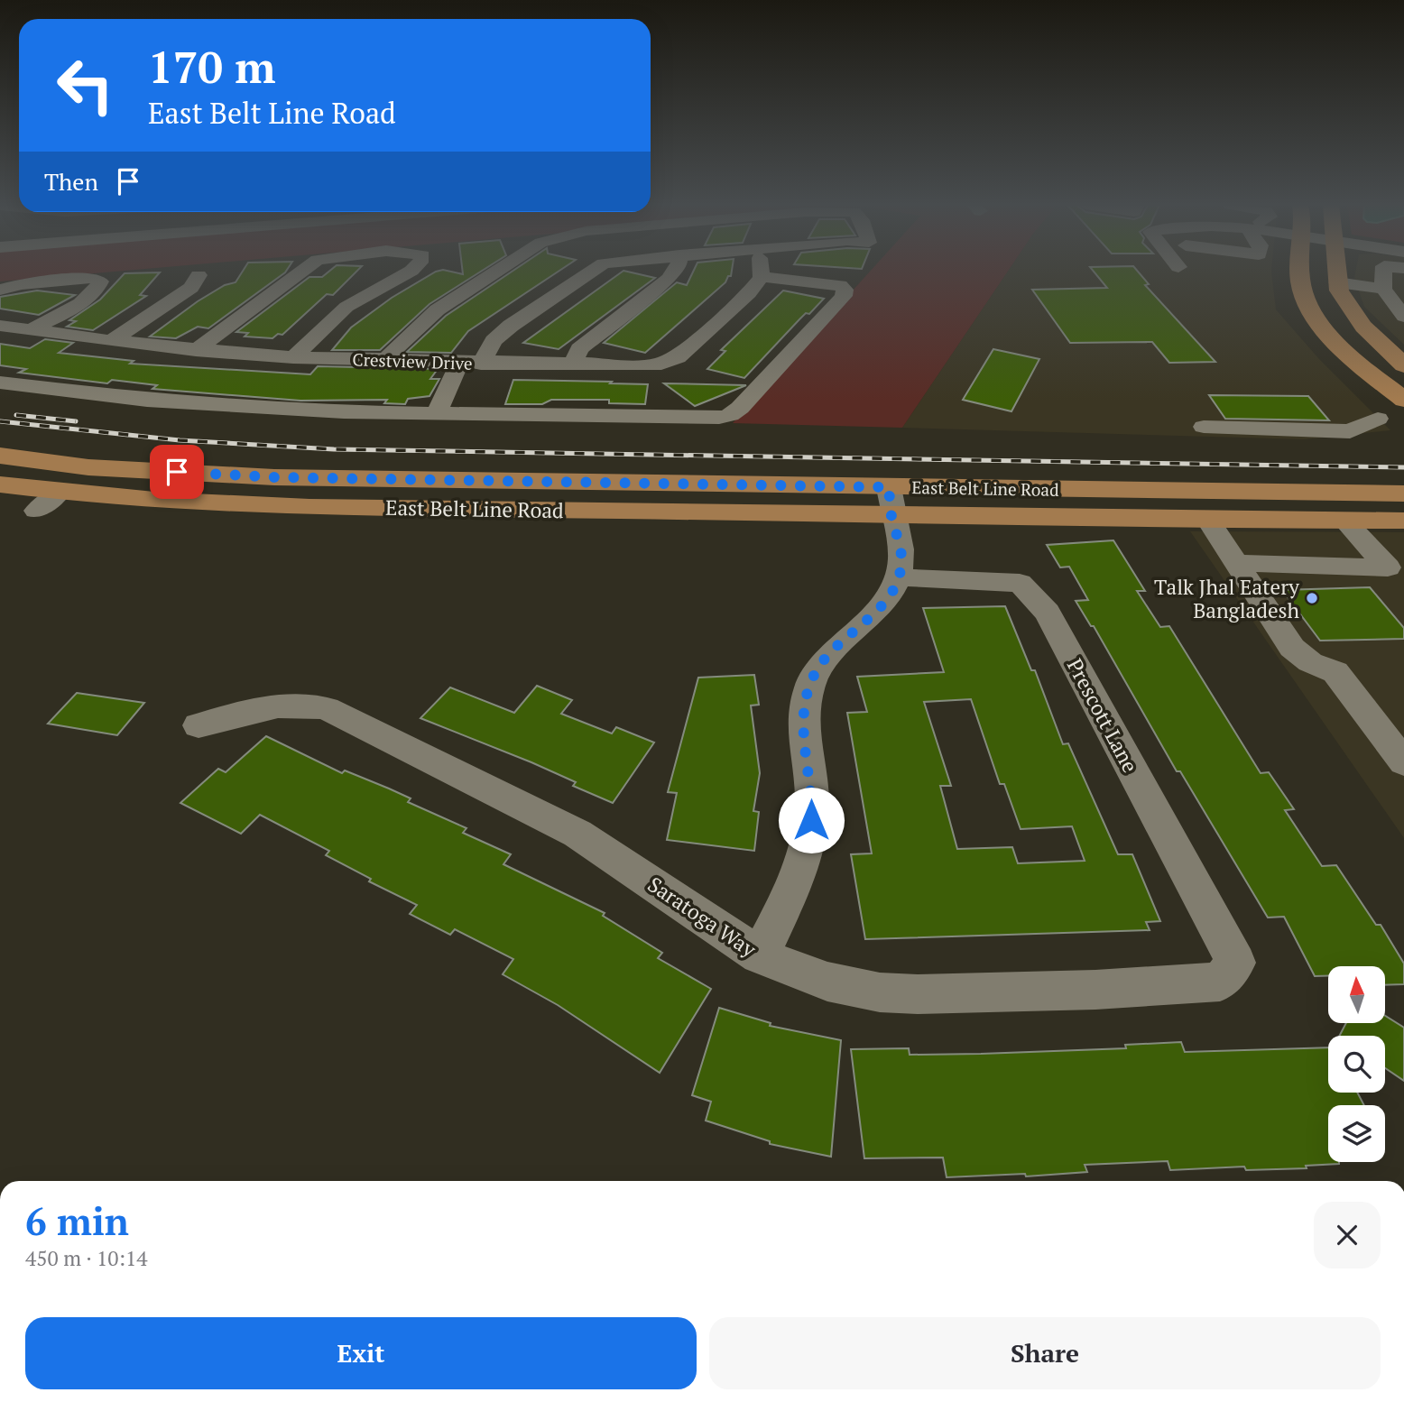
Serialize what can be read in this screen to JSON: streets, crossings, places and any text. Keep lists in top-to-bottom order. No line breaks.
{"streets":{"main road":["East Belt Line Road"],"street":["Crestview Drive","Prescott Lane","Saratoga Way"]},"crossings":[["Prescott Lane","Saratoga Way"]],"places":["Talk Jhal Eatery Bangladesh"],"north":"top","page":{"turn":["170 m","East Belt Line Road"],"then":"Then","heading":["6 min","450 m · 10:14"],"buttons":["Exit","Share"]}}
